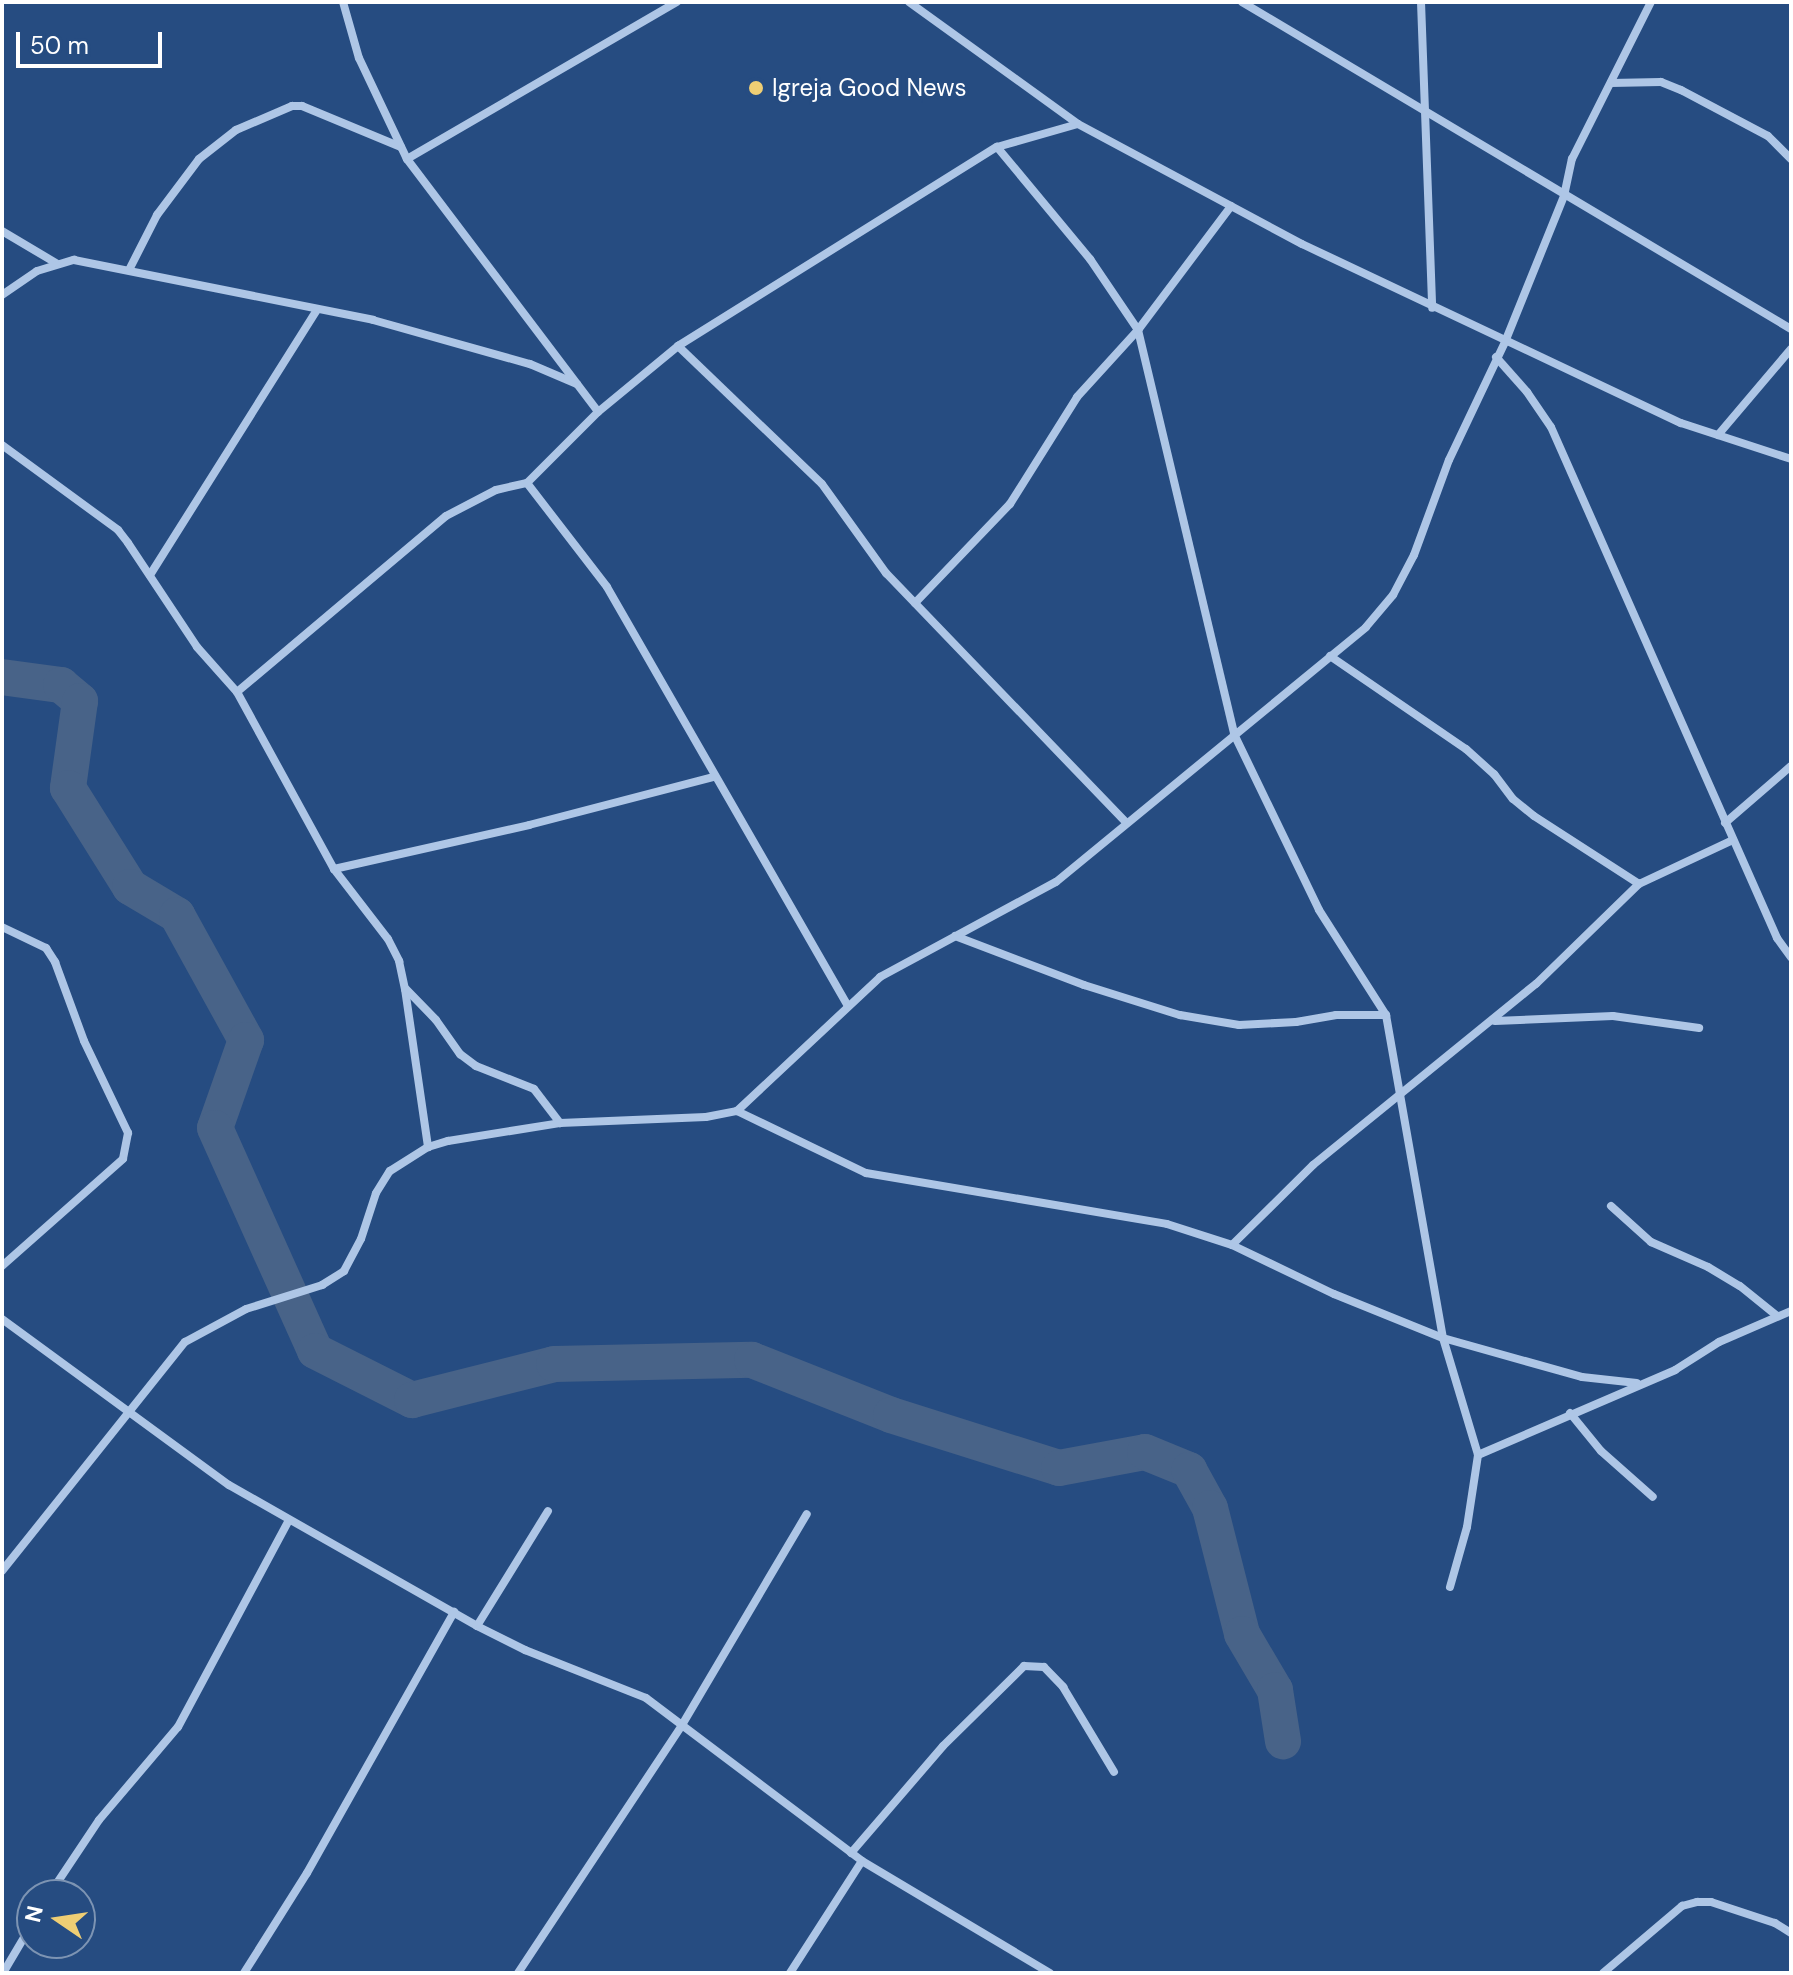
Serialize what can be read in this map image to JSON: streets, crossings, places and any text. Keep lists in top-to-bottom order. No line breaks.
{"places":["Igreja Good News"],"scale_bar":"50 m","north":"left"}
